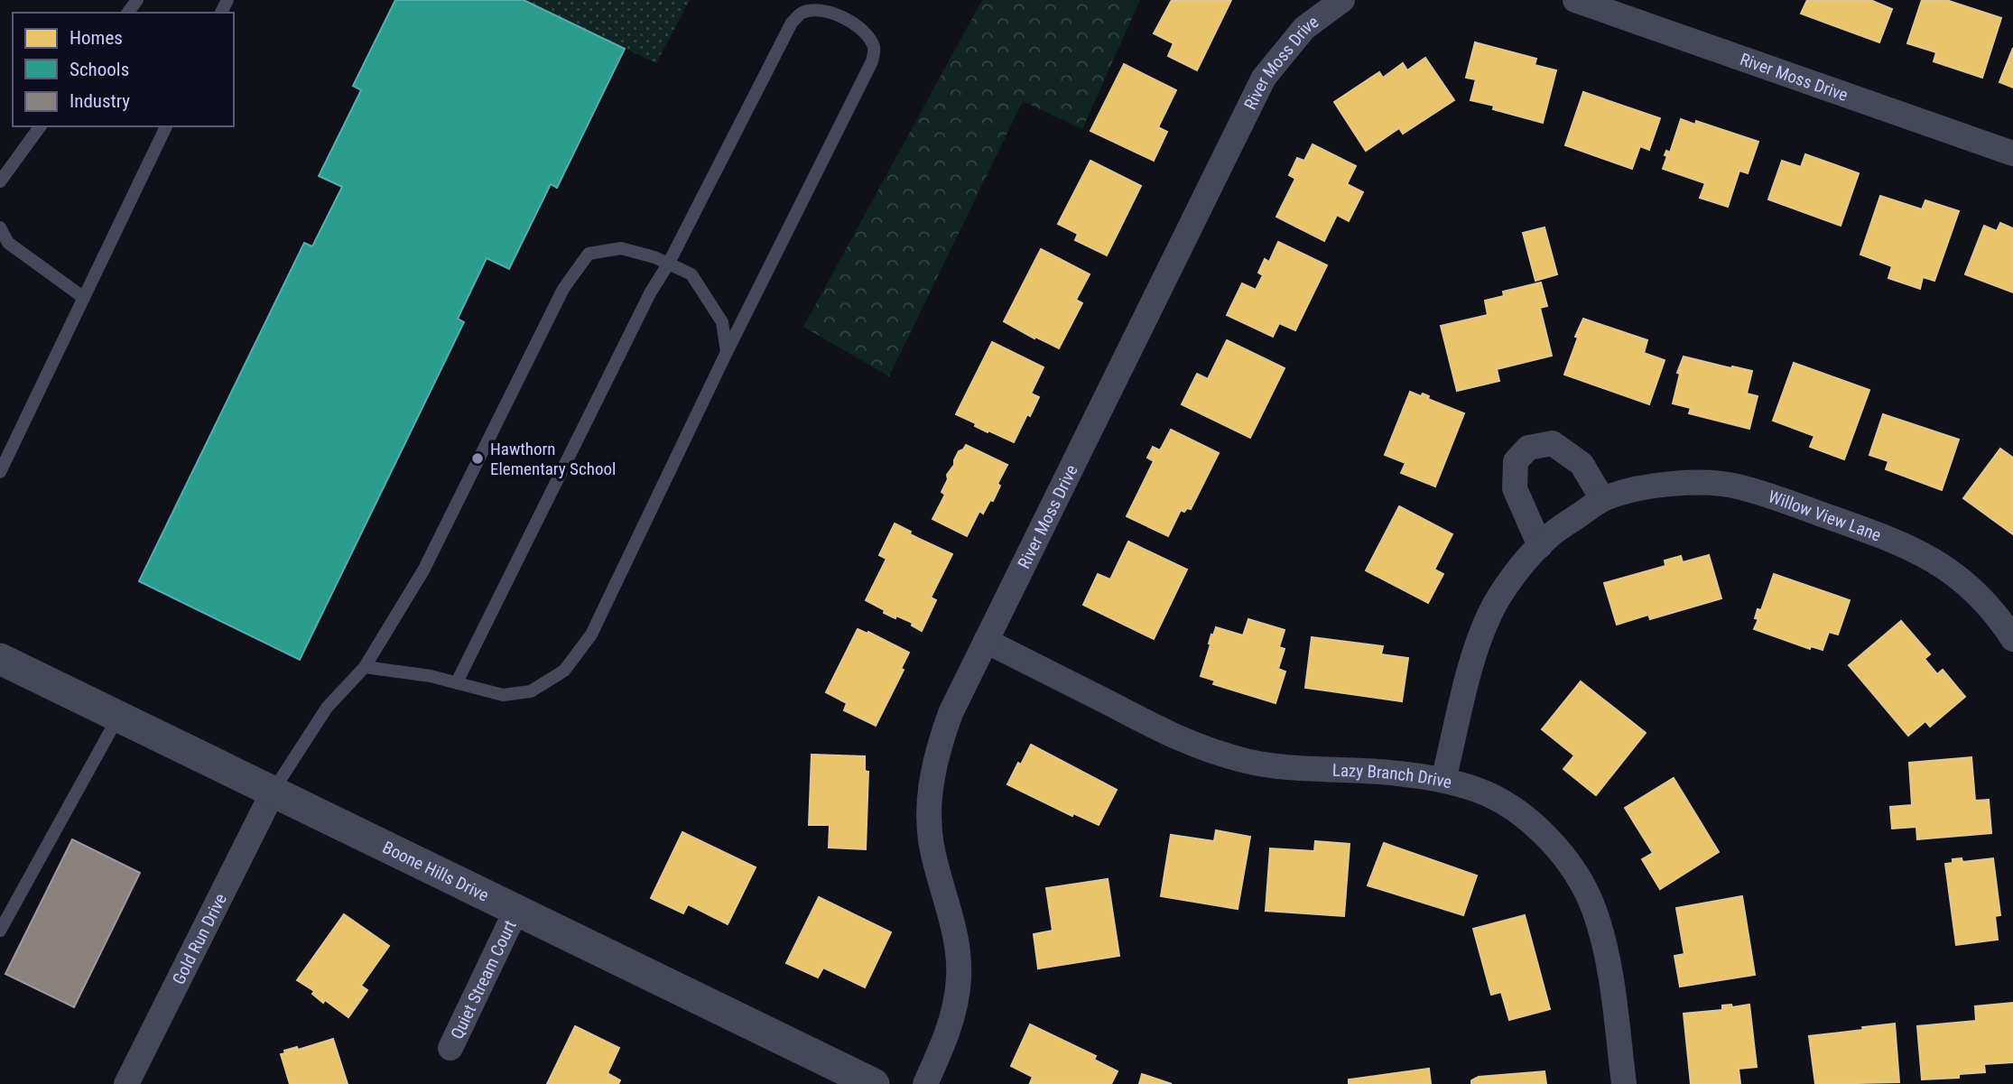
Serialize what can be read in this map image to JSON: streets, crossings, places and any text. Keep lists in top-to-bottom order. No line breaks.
{"streets":{"street":["River Moss Drive","Willow View Lane","Lazy Branch Drive","Boone Hills Drive","Gold Run Drive","Quiet Stream Court"]},"crossings":[["River Moss Drive","Lazy Branch Drive"],["Willow View Lane","Lazy Branch Drive"],["Boone Hills Drive","Gold Run Drive"],["Boone Hills Drive","Quiet Stream Court"]],"places":["Hawthorn Elementary School"],"legend":["Homes","Schools","Industry"]}
